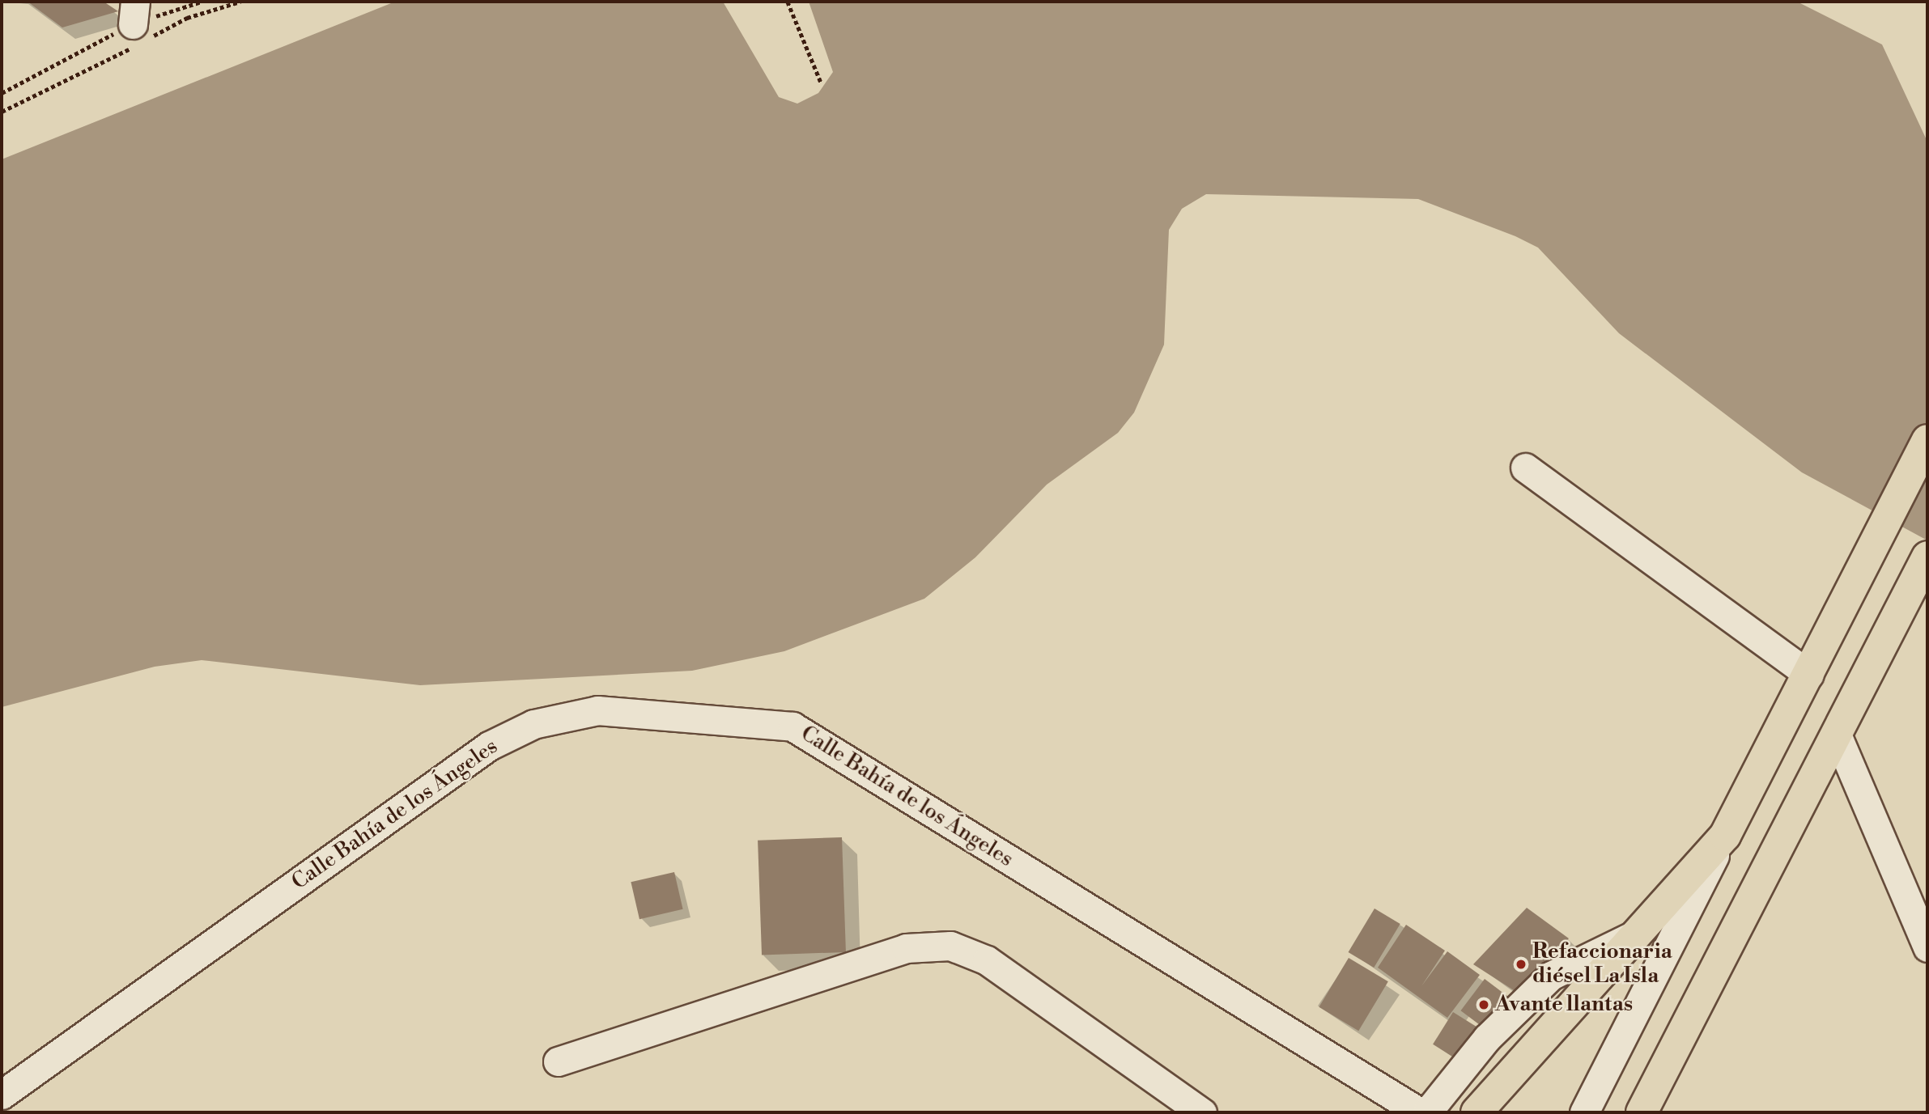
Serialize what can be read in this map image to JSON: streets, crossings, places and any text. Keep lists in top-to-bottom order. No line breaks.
{"streets":{"street":["Calle Bahía de los Ángeles"]},"places":["Refaccionaria diésel La Isla","Avante llantas"]}
